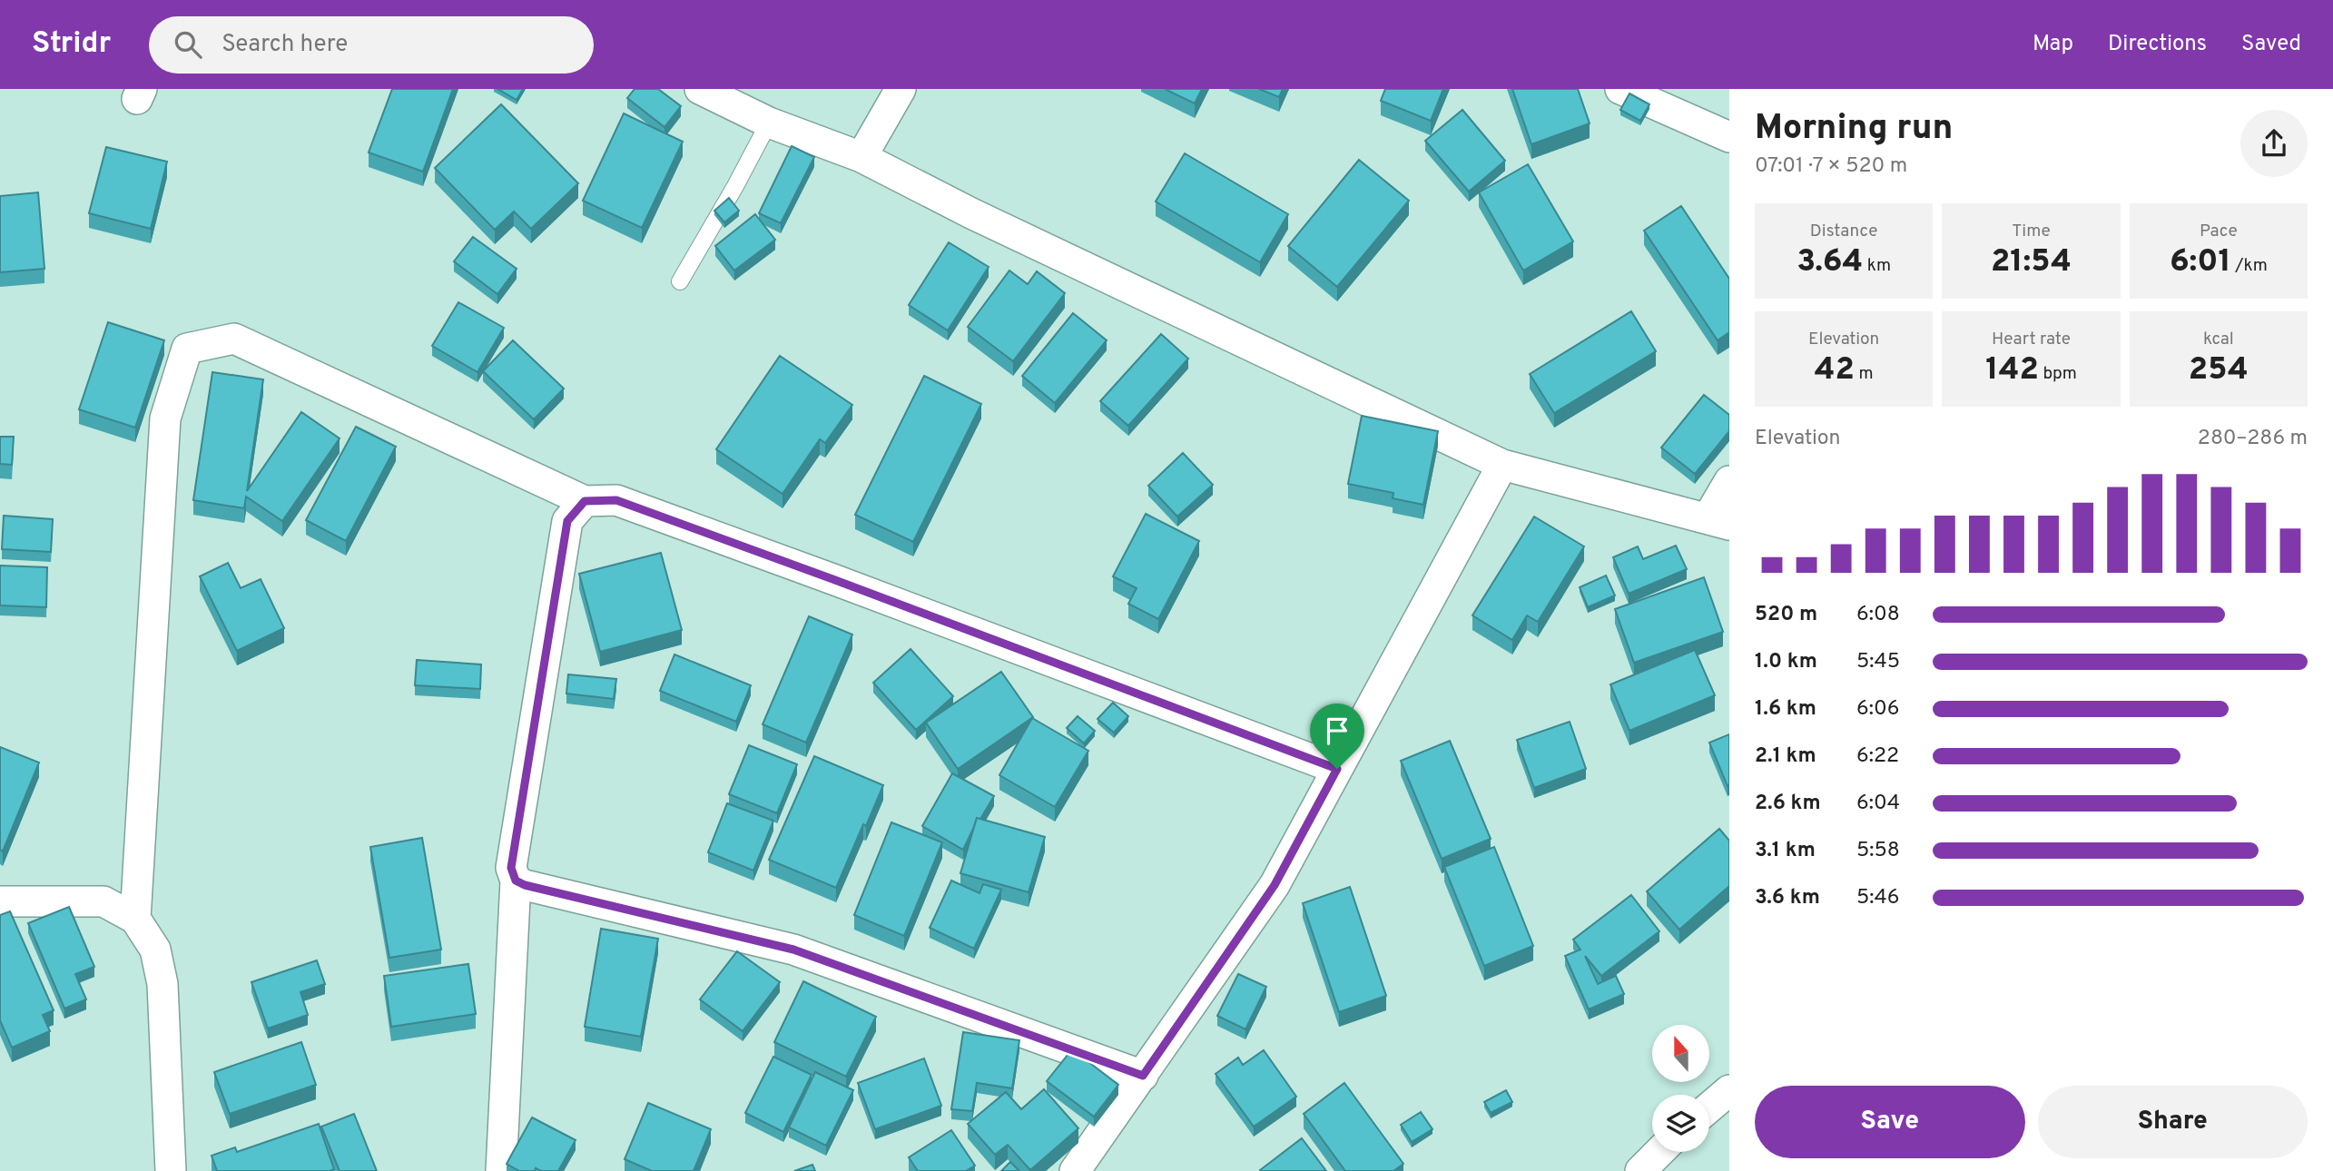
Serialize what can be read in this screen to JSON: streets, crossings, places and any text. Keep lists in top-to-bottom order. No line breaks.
{"north":"top","page":{"header":"Stridr","search":"Search here","nav":["Map","Directions","Saved"],"heading":["Morning run","07:01 · 7 × 520 m"],"stats":[["Distance","3.64 km"],["Time","21:54"],["Pace","6:01 /km"],["Elevation","42 m"],["Heart rate","142 bpm"],["kcal","254"]],"chart":["Elevation","280–286 m"],"list":[{"name":"520 m","note":"6:08"},{"name":"1.0 km","note":"5:45"},{"name":"1.6 km","note":"6:06"},{"name":"2.1 km","note":"6:22"},{"name":"2.6 km","note":"6:04"},{"name":"3.1 km","note":"5:58"},{"name":"3.6 km","note":"5:46"}],"buttons":["Save","Share"]}}
